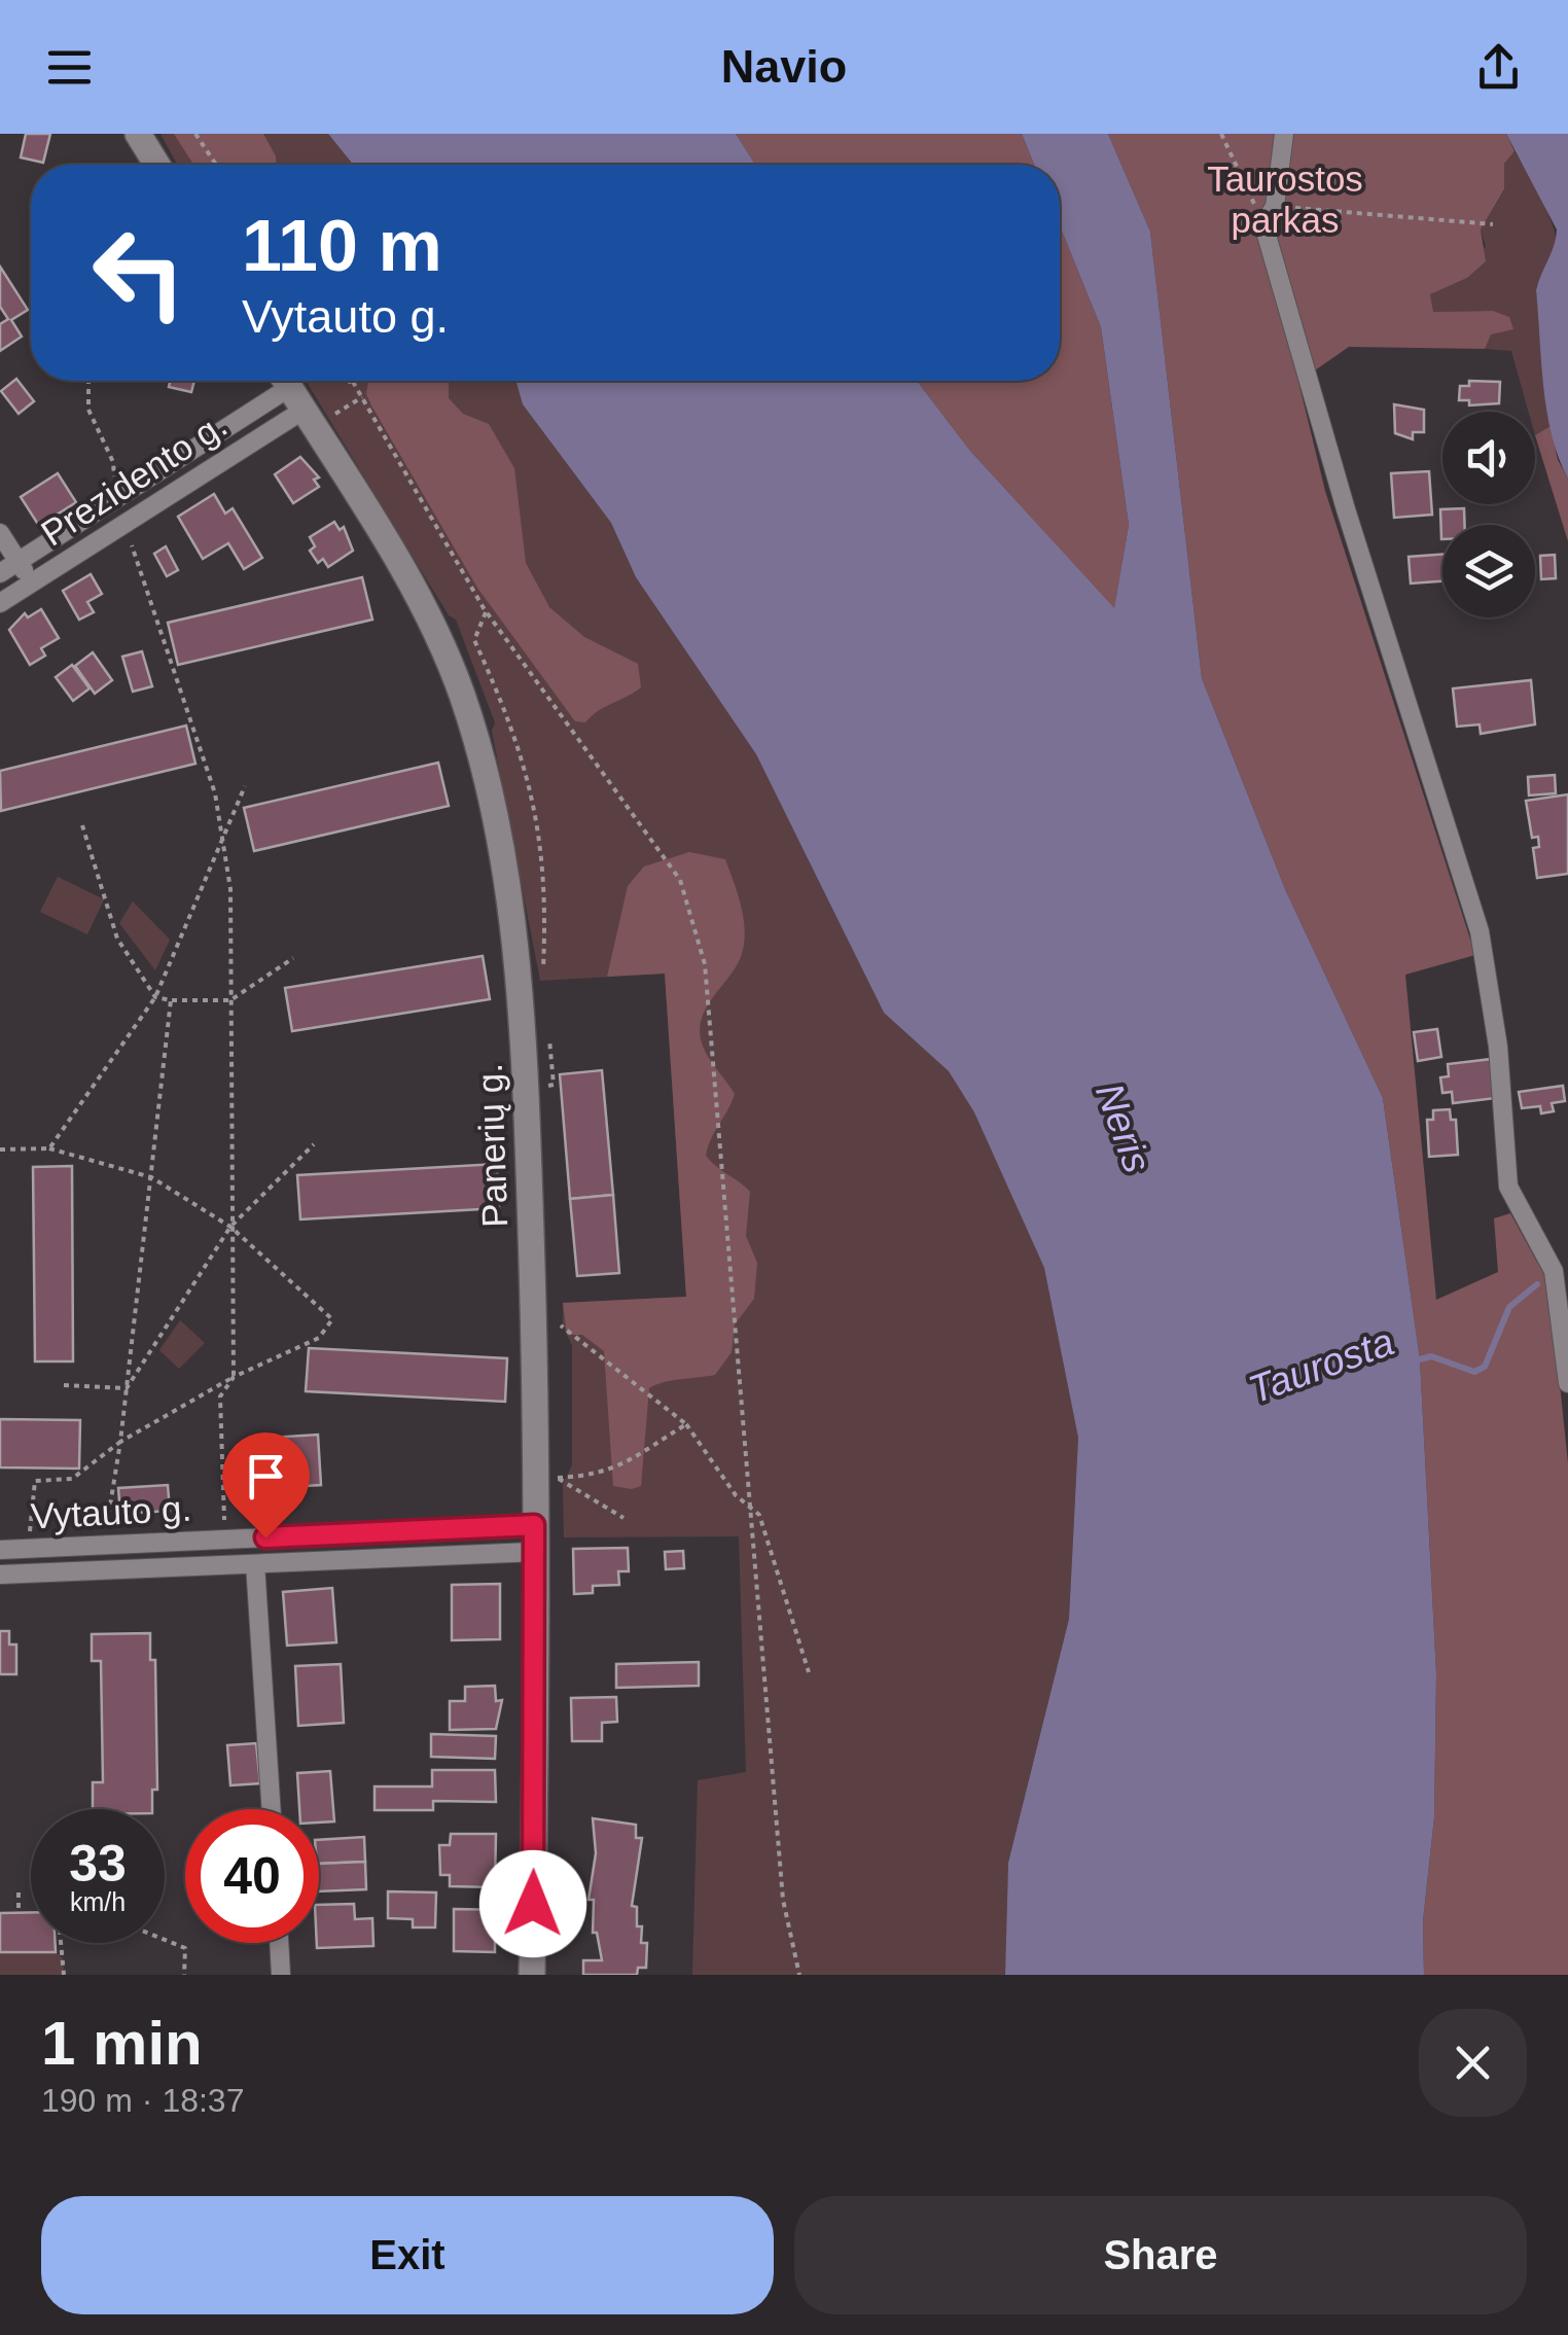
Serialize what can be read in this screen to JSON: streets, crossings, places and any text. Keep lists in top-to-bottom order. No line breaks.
{"streets":{"street":["Prezidento g.","Panerių g.","Vytauto g."]},"crossings":[["Prezidento g.","Panerių g."],["Panerių g.","Vytauto g."]],"water":["Neris","Taurosta"],"parks":["Taurostos parkas"],"page":{"header":"Navio","turn":["110 m","Vytauto g."],"speed":"33 km/h","limit":"40","heading":["1 min","190 m · 18:37"],"buttons":["Exit","Share"]}}
